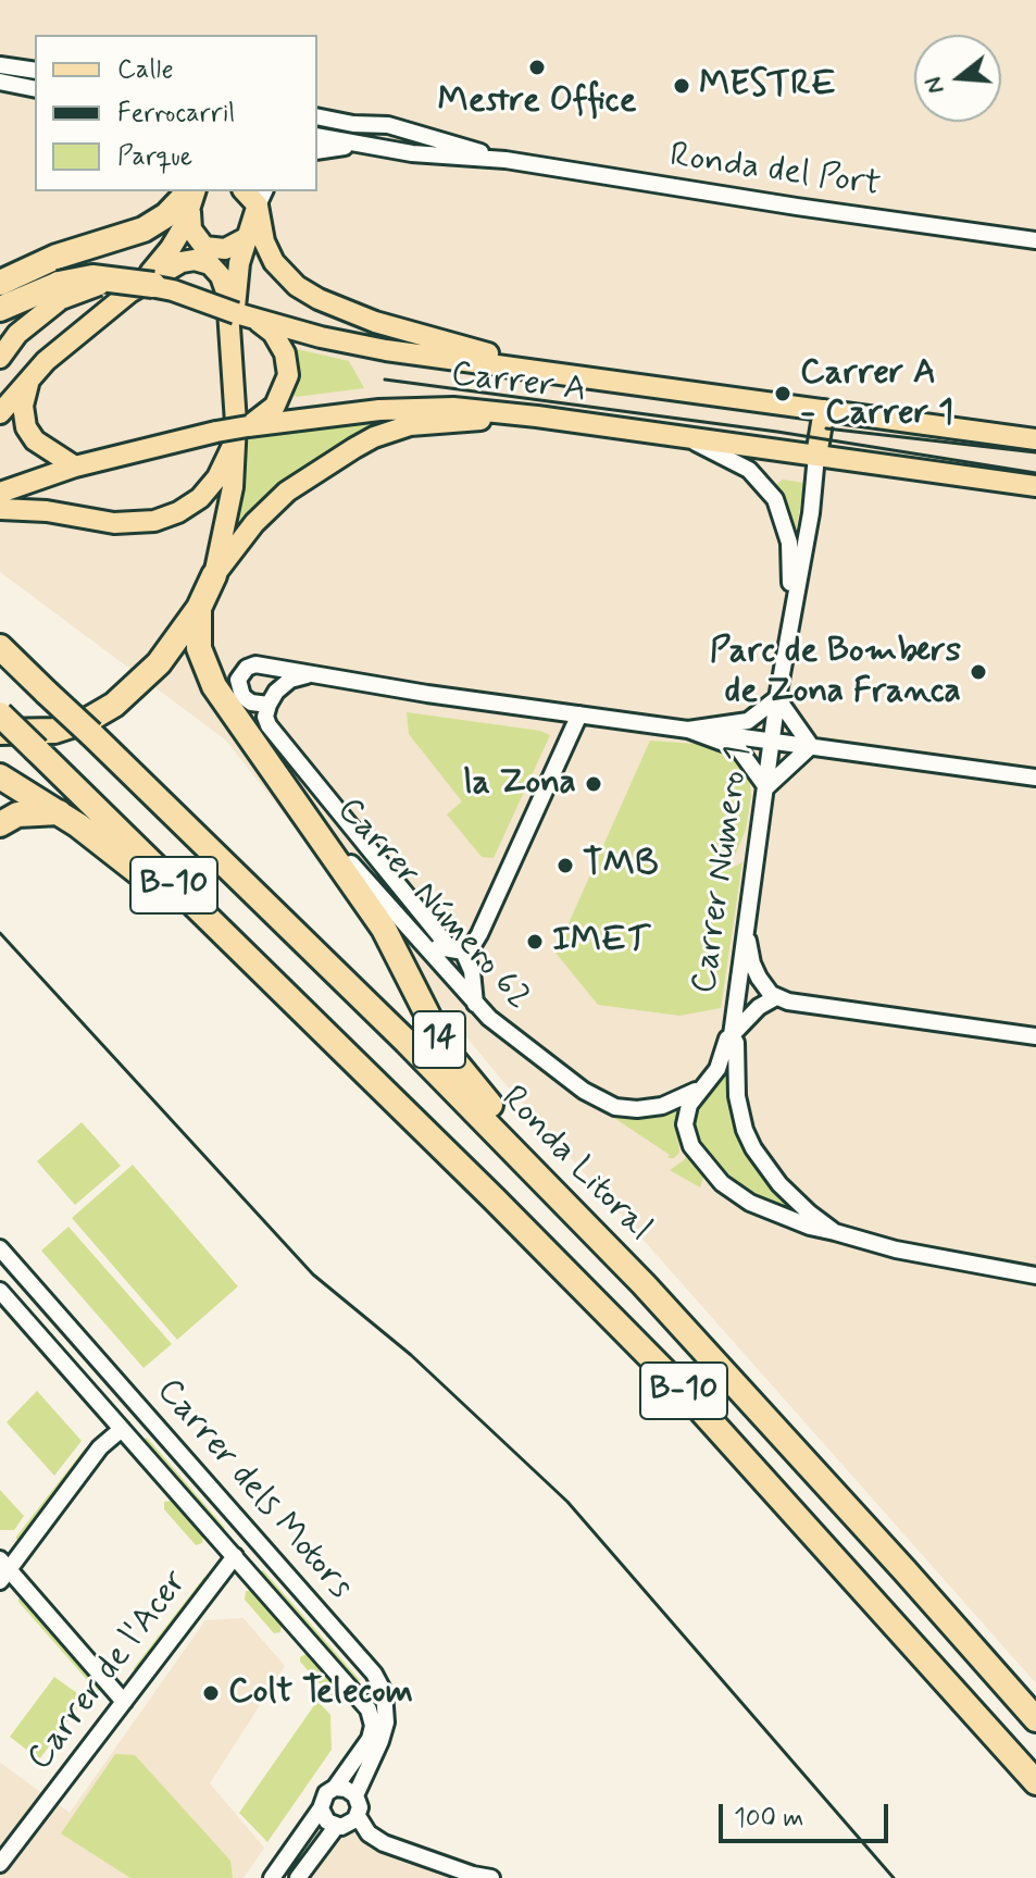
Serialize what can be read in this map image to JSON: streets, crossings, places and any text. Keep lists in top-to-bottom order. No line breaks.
{"streets":{"highway":["B-10","14","Ronda Litoral"],"main road":["Carrer A"],"street":["Ronda del Port","Carrer Número 1","Carrer Número 62","Carrer dels Motors","Carrer de l'Acer"]},"crossings":[["Carrer A","Carrer Número 1"],["Carrer Número 62","14"],["14","Ronda Litoral"],["Carrer dels Motors","Carrer de l'Acer"]],"places":["Mestre Office","MESTRE","Carrer A - Carrer 1","Parc de Bombers de Zona Franca","la Zona","TMB","IMET","Colt Telecom"],"legend":["Calle","Ferrocarril","Parque"],"scale_bar":"100 m","north":"left"}
